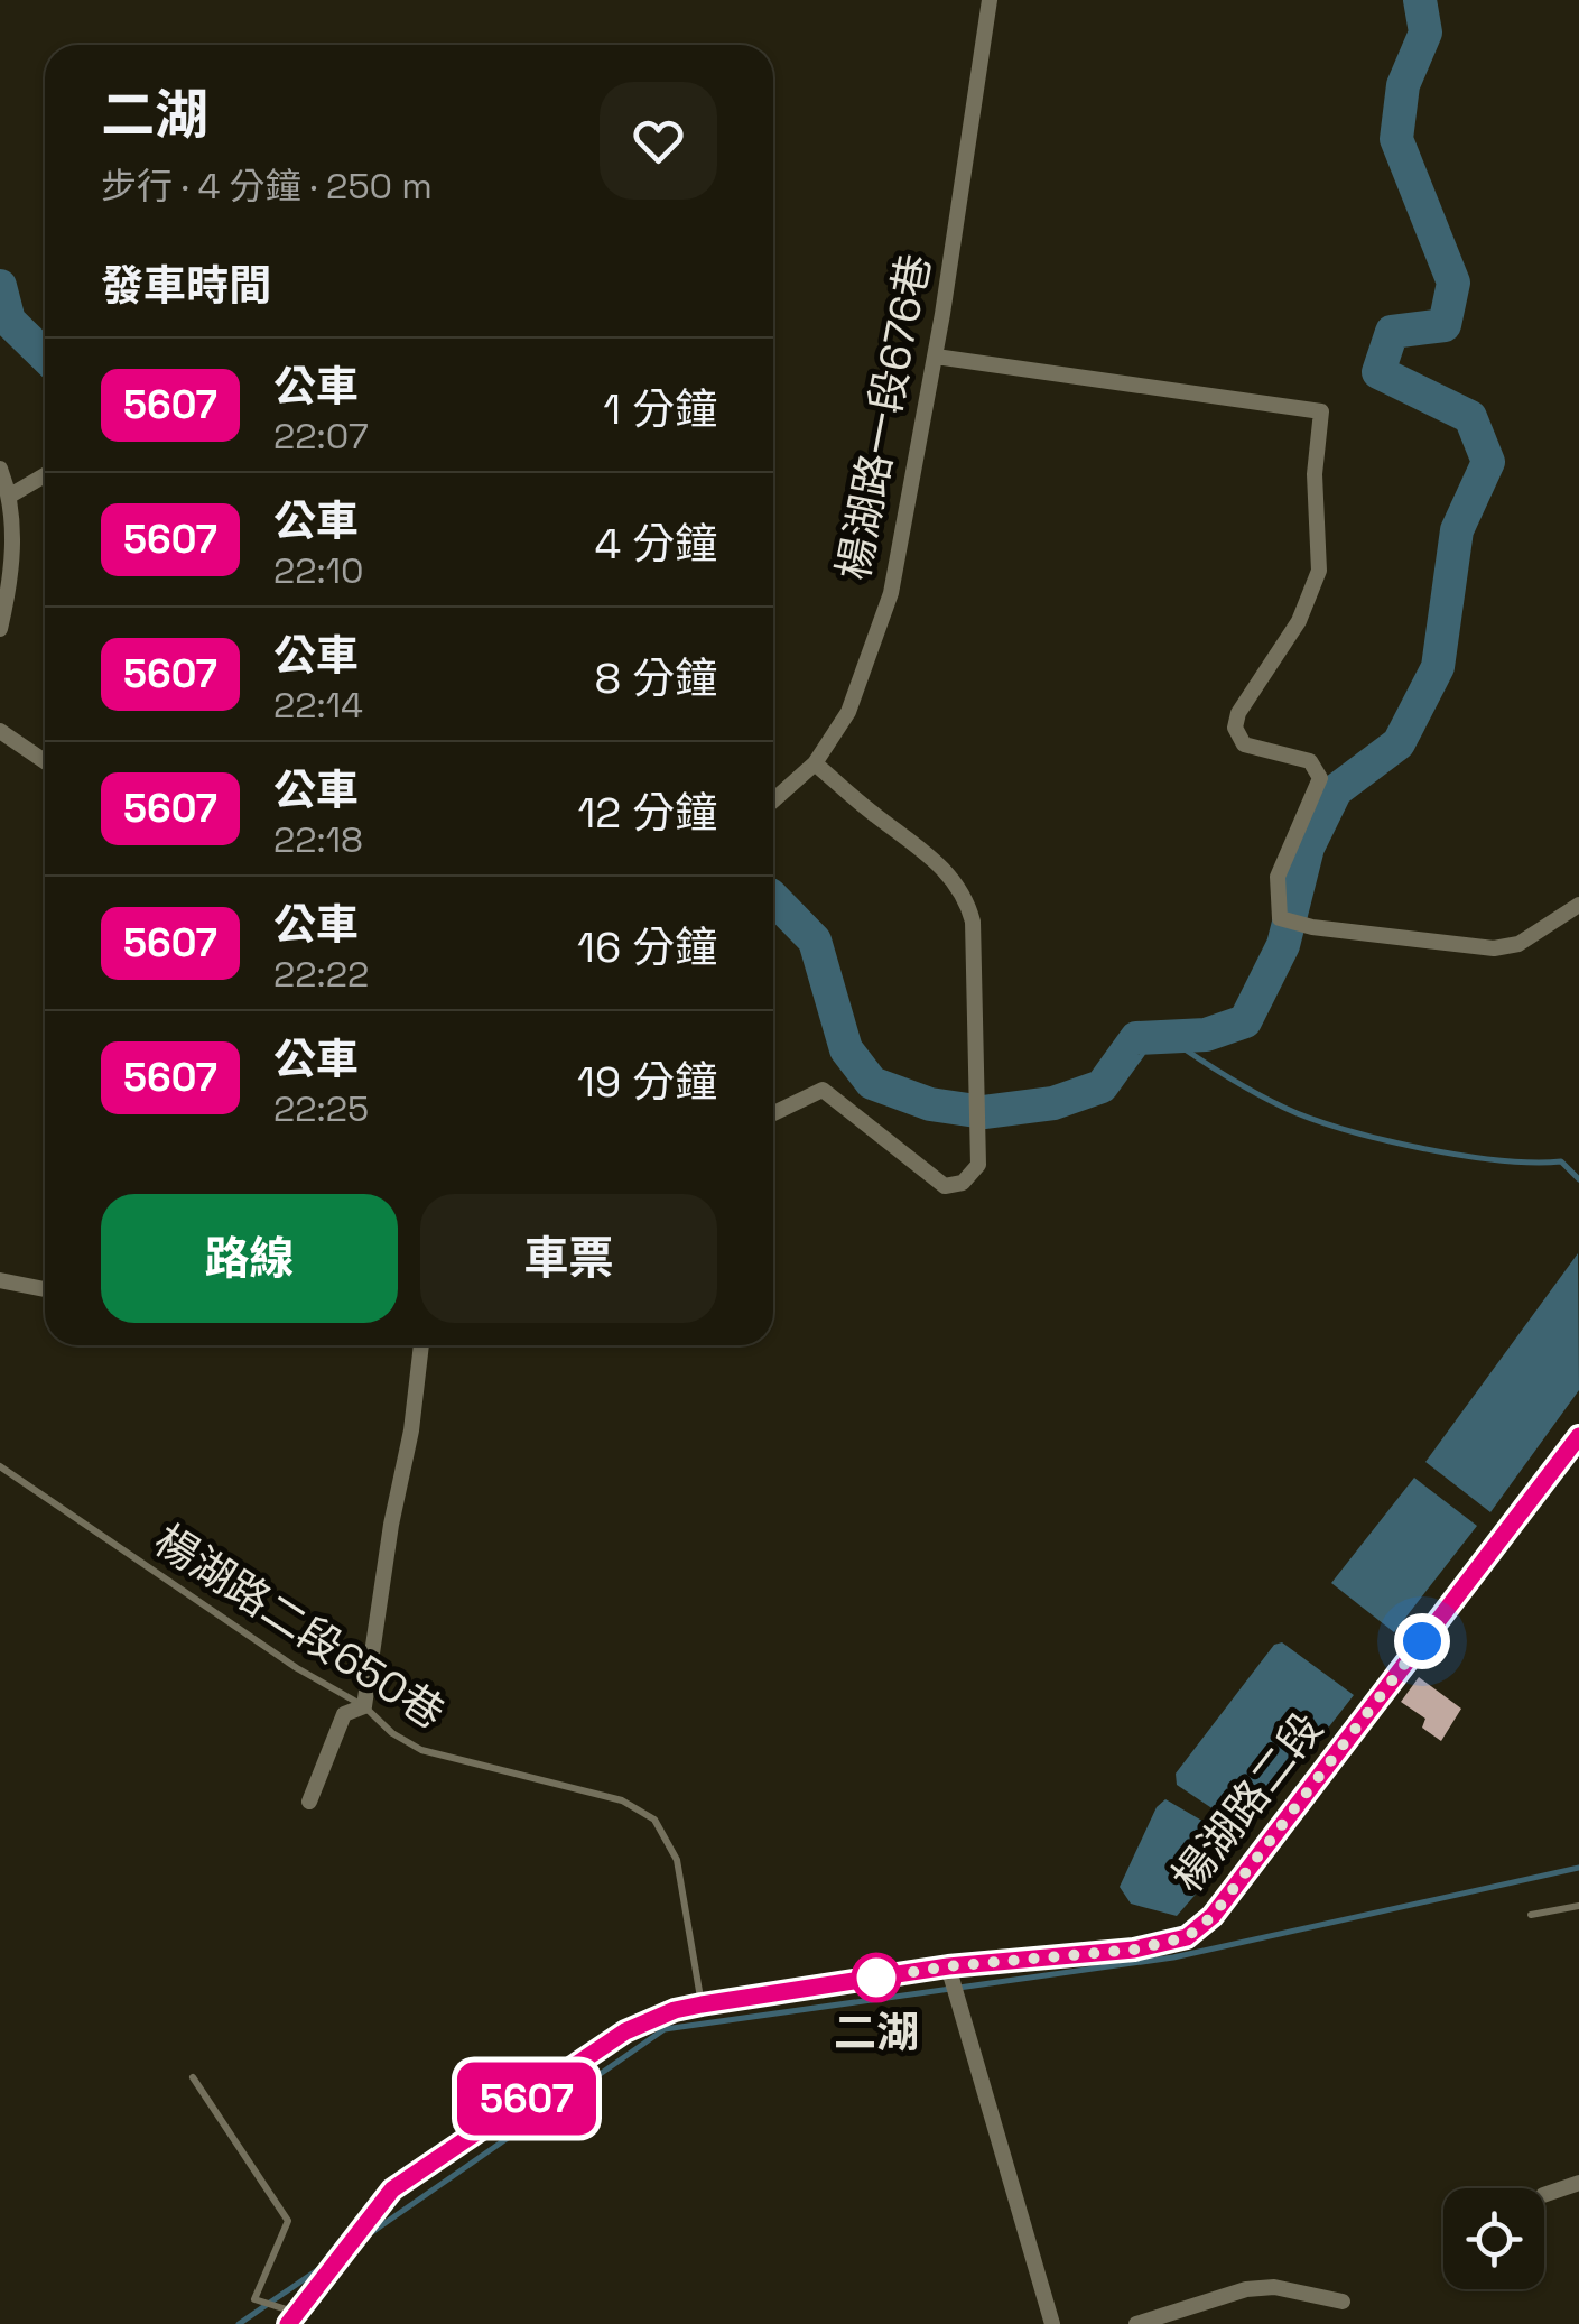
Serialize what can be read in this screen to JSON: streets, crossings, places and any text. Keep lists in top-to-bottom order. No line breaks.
{"streets":{"street":["楊湖路一段676巷","楊湖路二段"],"lane":["楊湖路二段650巷"]},"crossings":[["楊湖路二段650巷","楊湖路二段"]],"places":["二湖"],"lines":["bus line 5607"],"page":{"on_map":"5607","heading":[["二湖","步行 · 4 分鐘 · 250 m"],"發車時間"],"list":[{"mark":"5607","name":"公車","note":"22:07","value":"1 分鐘"},{"mark":"5607","name":"公車","note":"22:10","value":"4 分鐘"},{"mark":"5607","name":"公車","note":"22:14","value":"8 分鐘"},{"mark":"5607","name":"公車","note":"22:18","value":"12 分鐘"},{"mark":"5607","name":"公車","note":"22:22","value":"16 分鐘"},{"mark":"5607","name":"公車","note":"22:25","value":"19 分鐘"}],"buttons":["路線","車票"]}}
